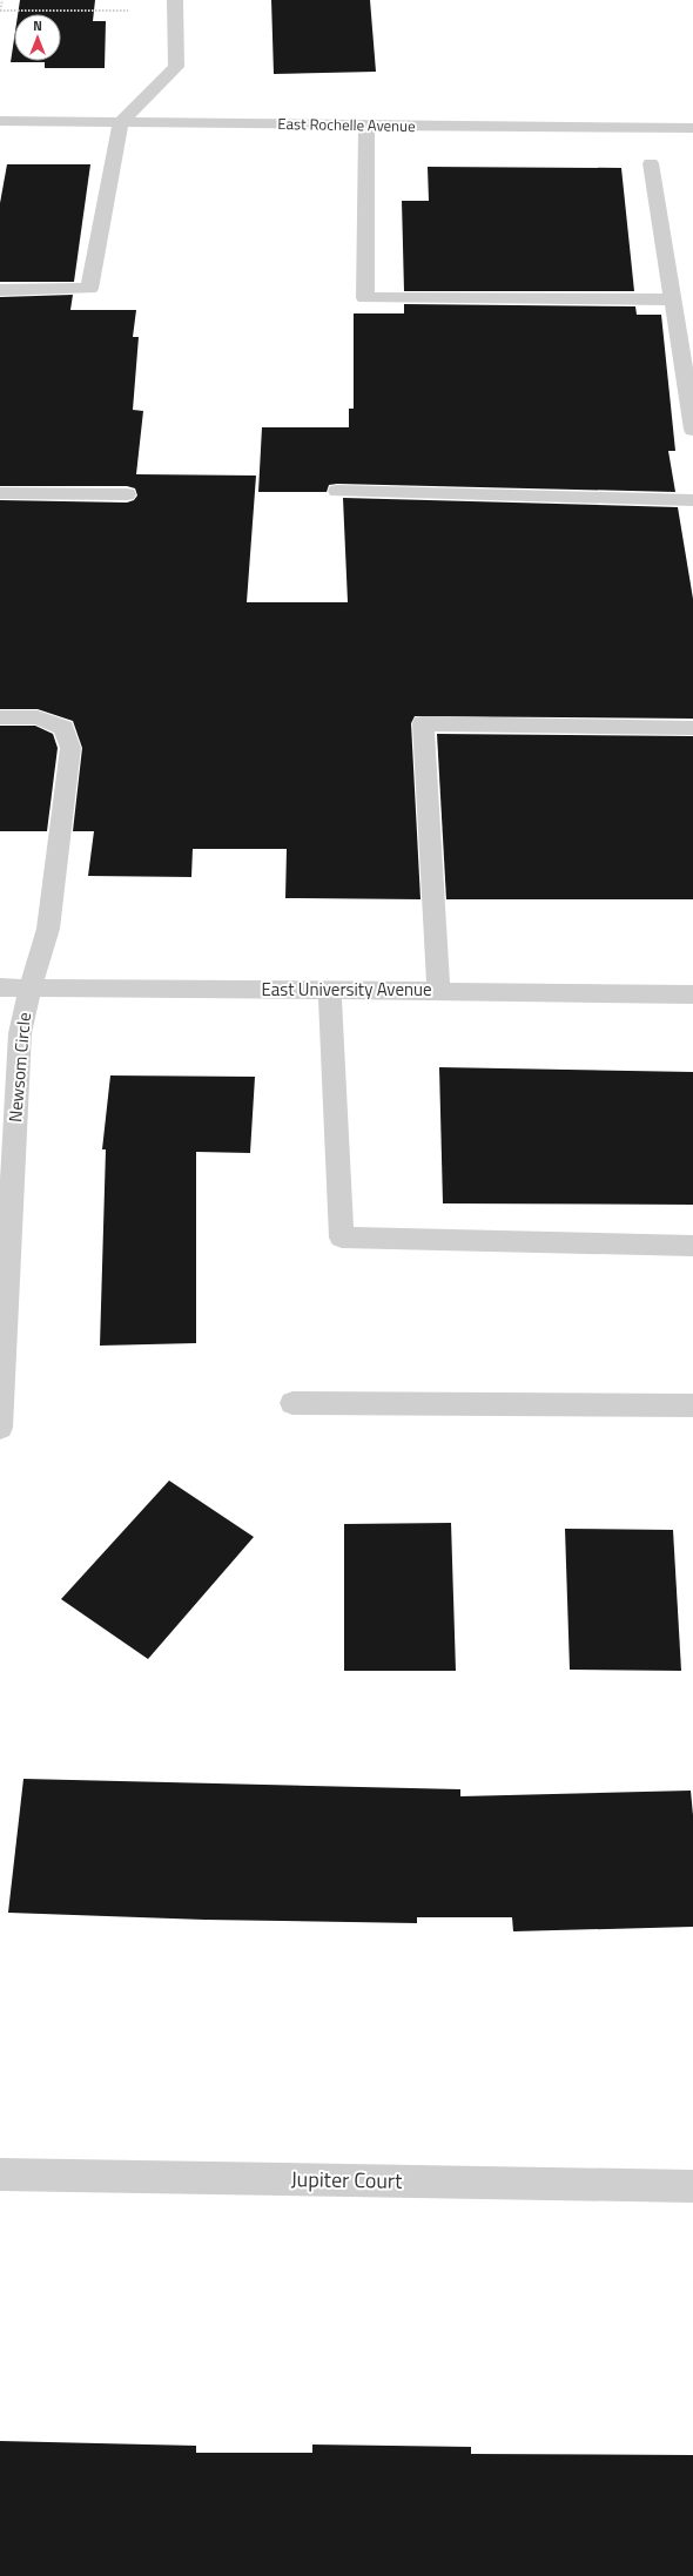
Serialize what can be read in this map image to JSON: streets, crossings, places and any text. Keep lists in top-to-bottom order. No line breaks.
{"streets":{"street":["East Rochelle Avenue","East University Avenue","Newsom Circle","Jupiter Court"]},"crossings":[["East University Avenue","Newsom Circle"]],"north":"top"}
